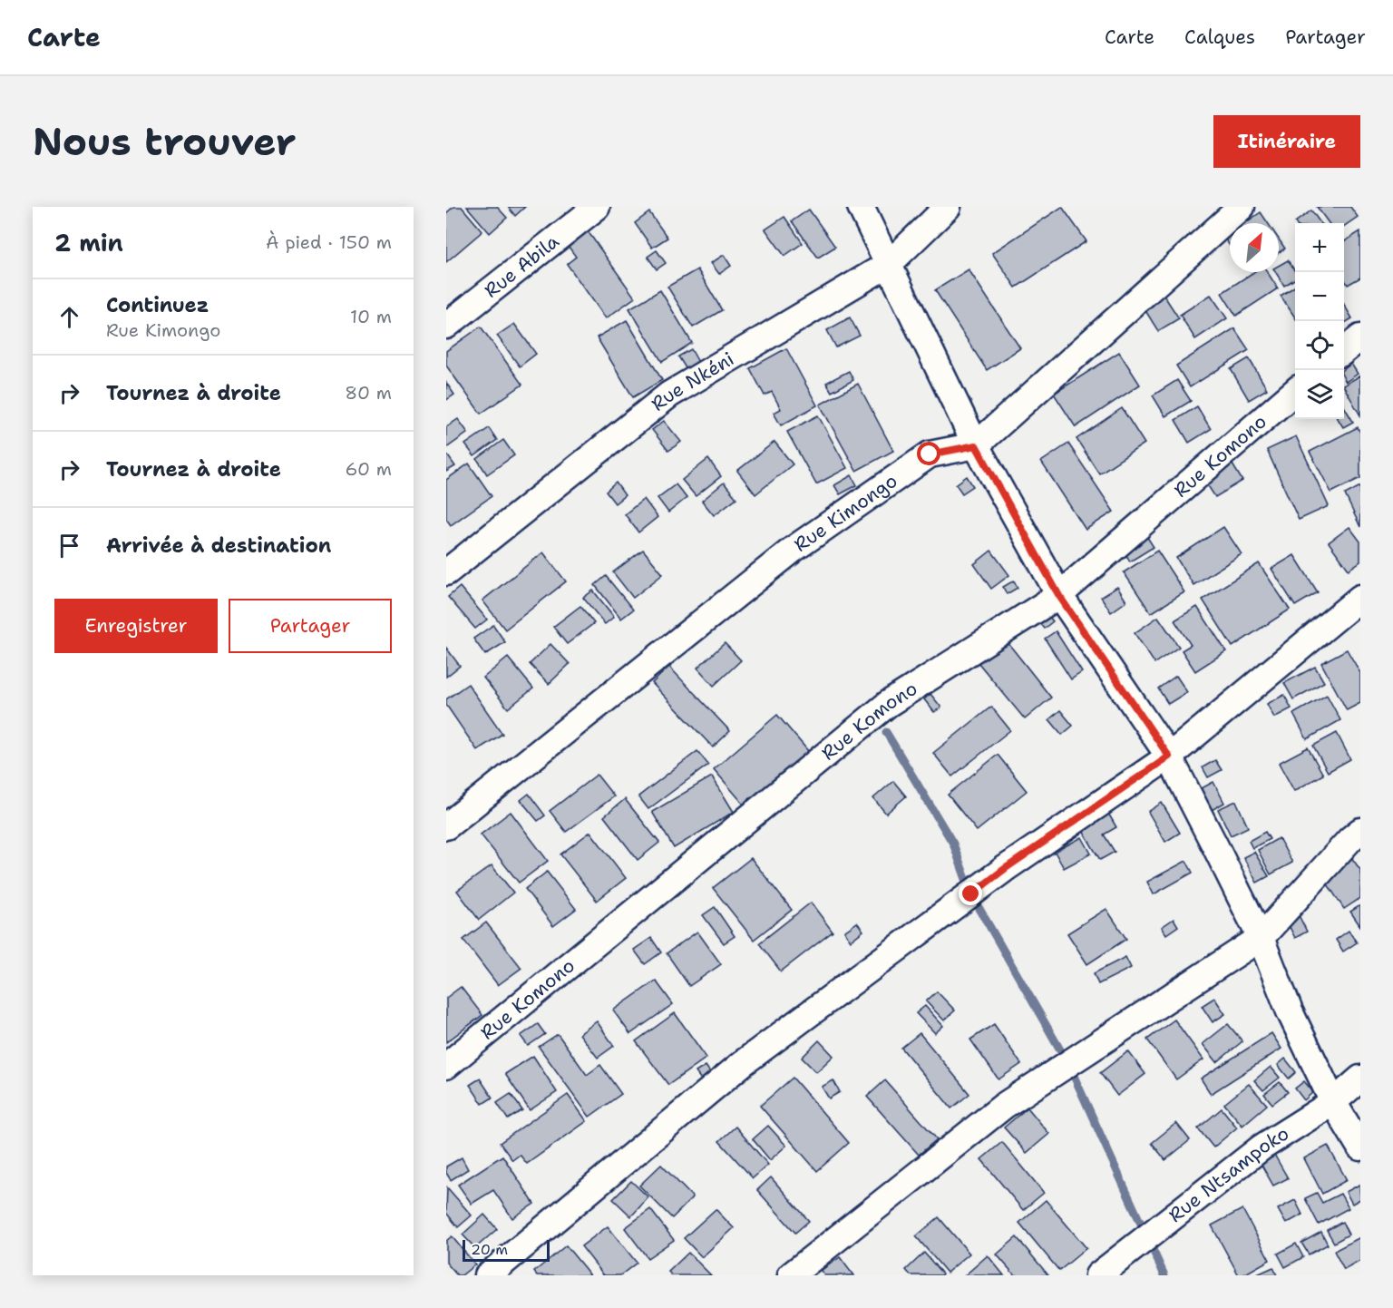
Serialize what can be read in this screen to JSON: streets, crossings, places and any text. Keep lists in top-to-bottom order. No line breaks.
{"streets":{"street":["Rue Abila","Rue Nkéni","Rue Komono","Rue Kimongo","Rue Ntsampoko"]},"scale_bar":"20 m","north":"top right","page":{"header":"Carte","nav":["Carte","Calques","Partager"],"buttons":["Itinéraire",["Enregistrer","Partager"]],"title":"Nous trouver","heading":["2 min","À pied · 150 m"],"map_buttons":["+","−"],"list":[["Continuez","Rue Kimongo","10 m"],["Tournez à droite","80 m"],["Tournez à droite","60 m"],"Arrivée à destination"],"scale":"20 m"}}
